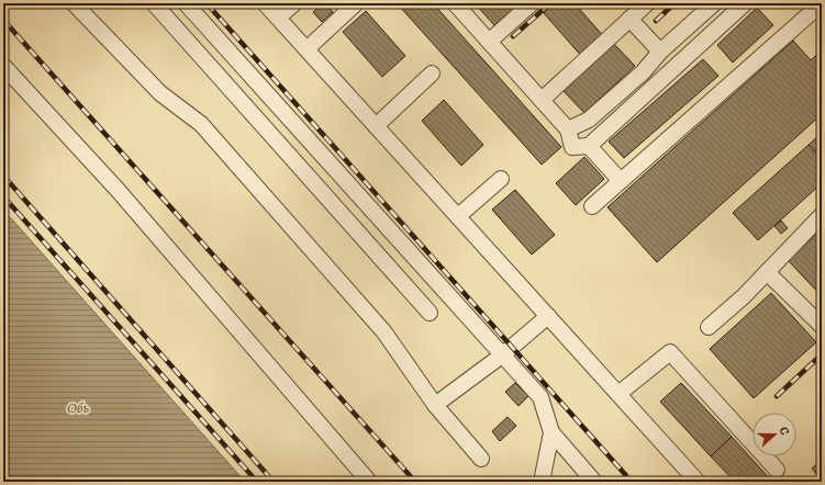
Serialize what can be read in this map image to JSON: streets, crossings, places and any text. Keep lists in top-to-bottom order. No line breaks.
{"water":["Обь"],"north":"right"}
